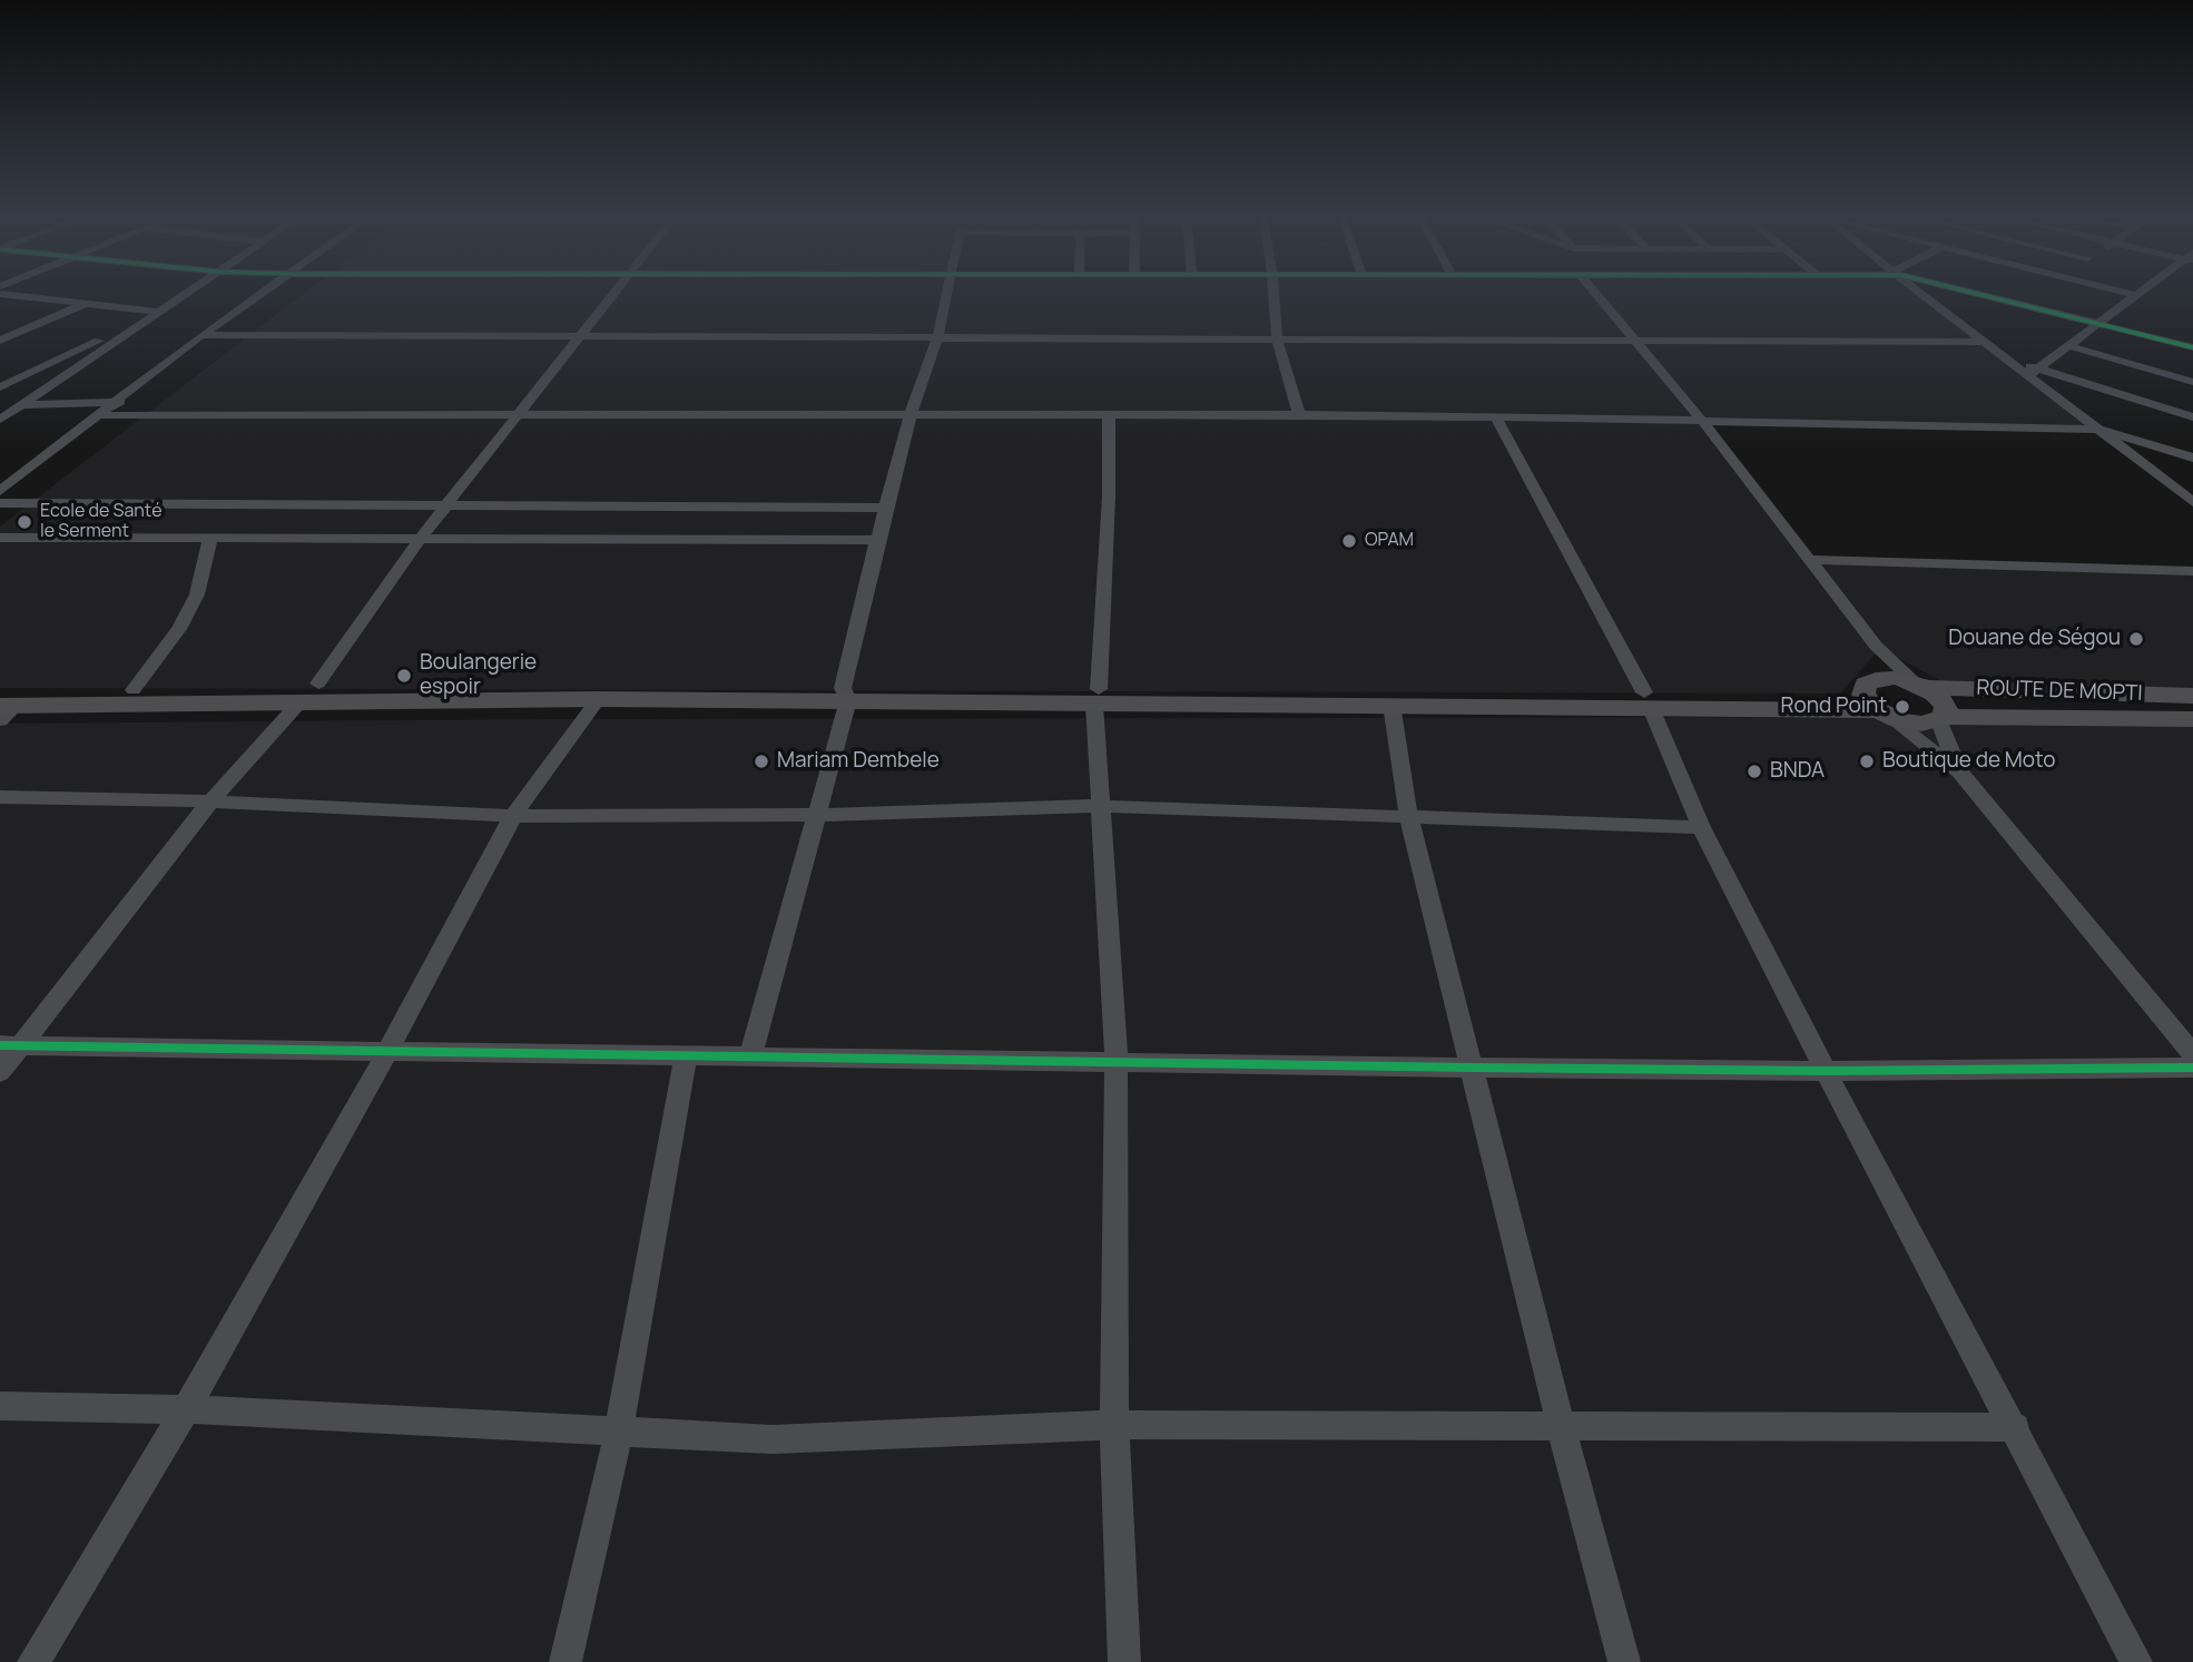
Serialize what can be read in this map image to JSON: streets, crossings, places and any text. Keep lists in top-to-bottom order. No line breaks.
{"streets":{"highway":["ROUTE DE MOPTI"]},"places":["Ecole de Santé le Serment","OPAM","Douane de Ségou","Boulangerie espoir","Rond Point","Mariam Dembele","Boutique de Moto","BNDA"]}
